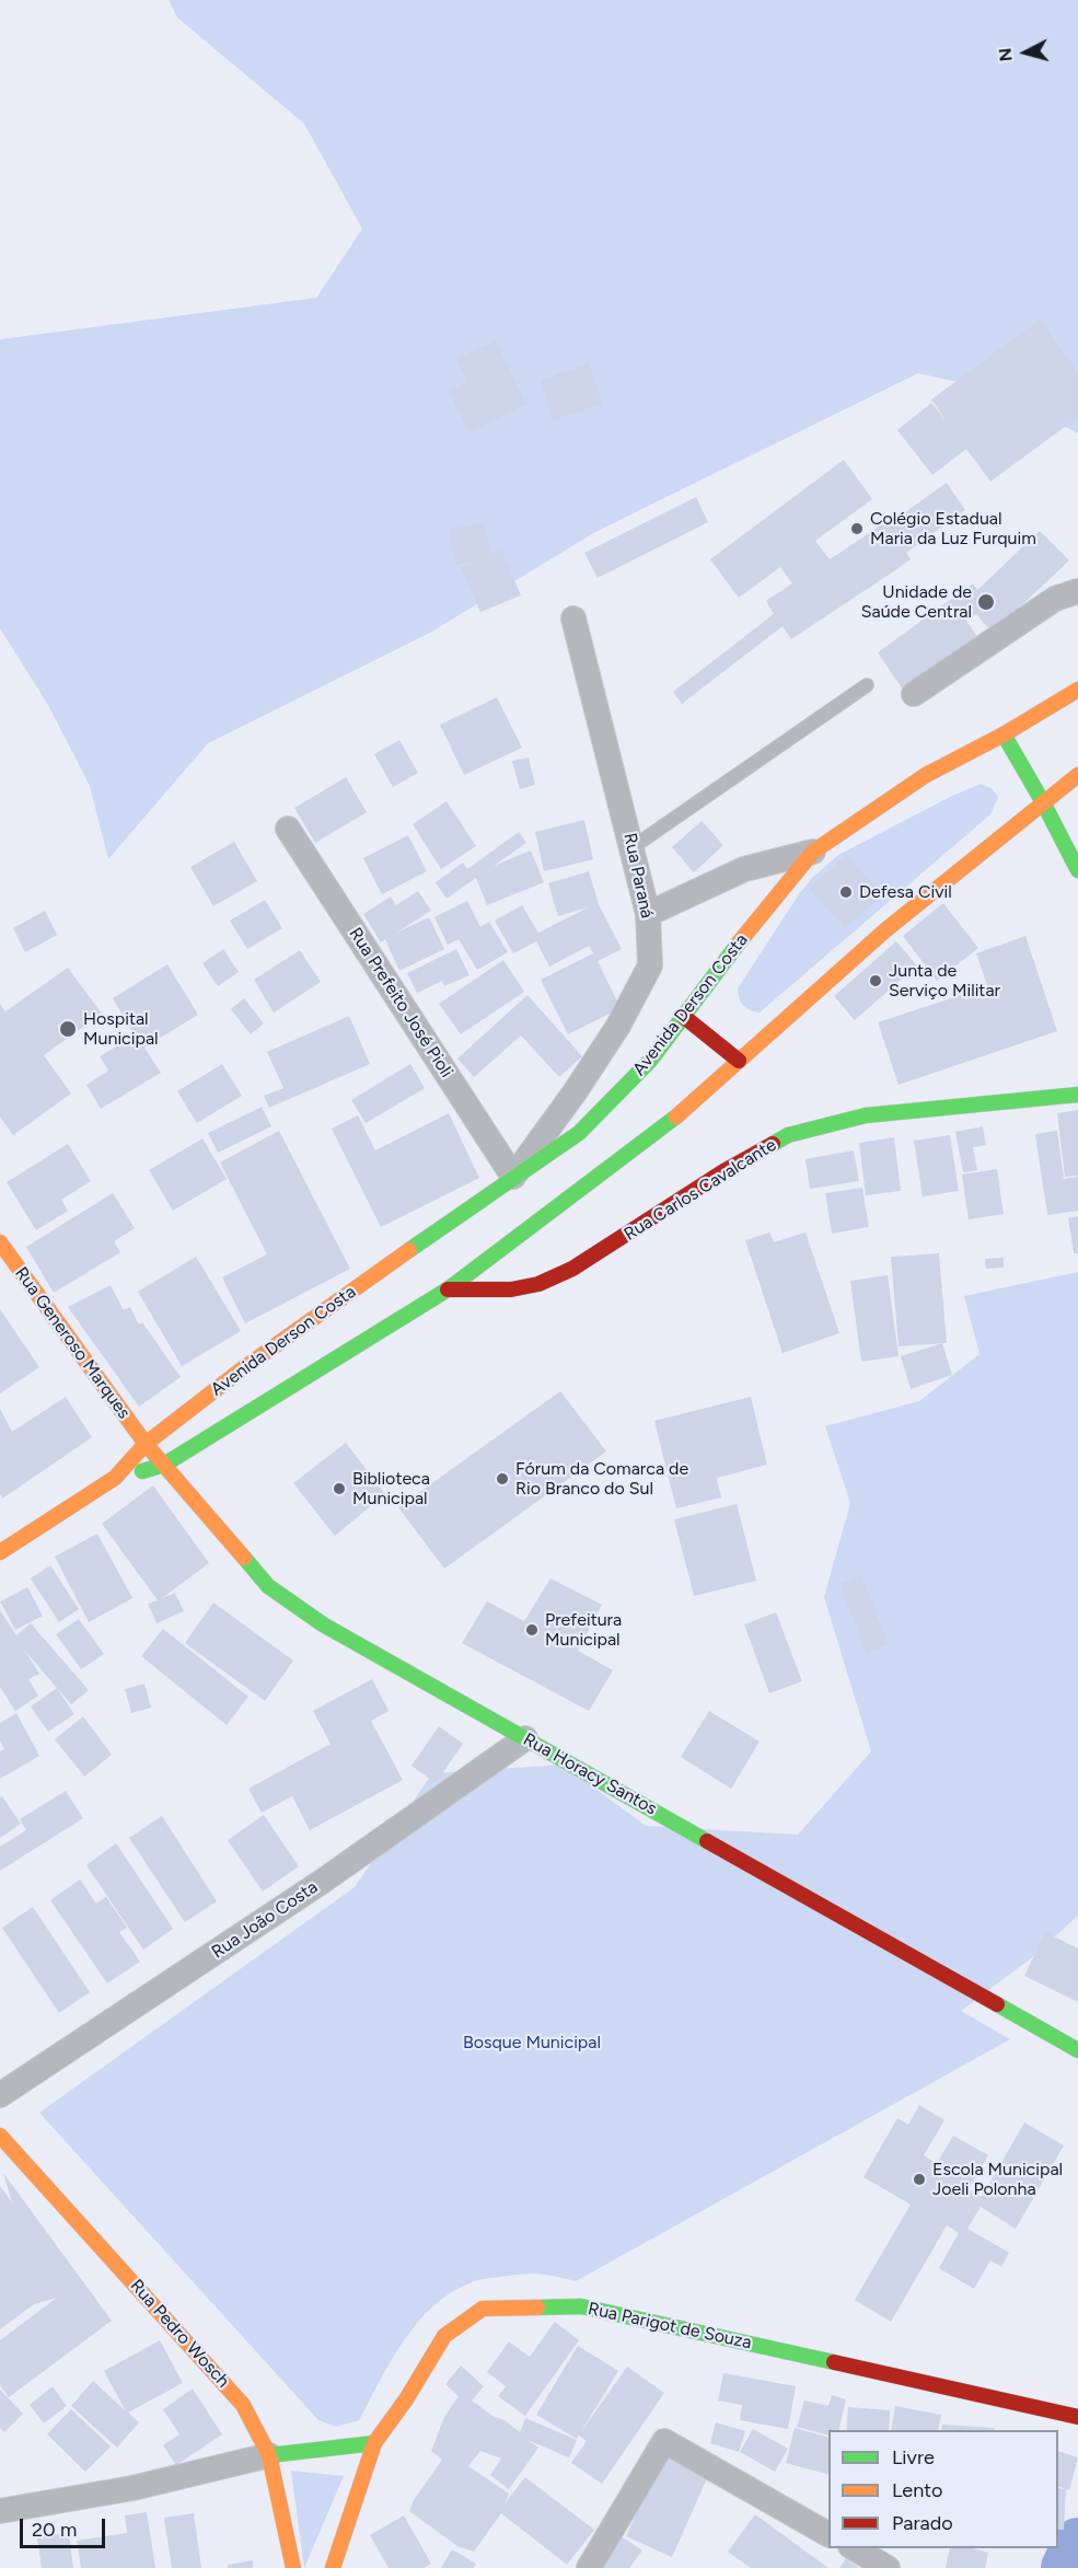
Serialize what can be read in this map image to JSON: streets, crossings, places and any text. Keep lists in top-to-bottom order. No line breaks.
{"streets":{"street":["Rua Paraná","Rua Prefeito José Pioli","Avenida Derson Costa","Rua Carlos Cavalcante","Rua Generoso Marques","Rua Horacy Santos","Rua João Costa","Rua Parigot de Souza","Rua Pedro Wosch"]},"crossings":[["Rua Paraná","Rua Prefeito José Pioli"],["Rua Paraná","Avenida Derson Costa"],["Rua Prefeito José Pioli","Avenida Derson Costa"],["Avenida Derson Costa","Rua Carlos Cavalcante"],["Avenida Derson Costa","Rua Generoso Marques"],["Avenida Derson Costa","Rua Horacy Santos"],["Rua Generoso Marques","Rua Horacy Santos"],["Rua Horacy Santos","Rua João Costa"]],"parks":["Bosque Municipal"],"places":["Colégio Estadual Maria da Luz Furquim","Unidade de Saúde Central","Defesa Civil","Junta de Serviço Militar","Hospital Municipal","Fórum da Comarca de Rio Branco do Sul","Biblioteca Municipal","Prefeitura Municipal","Escola Municipal Joeli Polonha"],"legend":["Livre","Lento","Parado"],"scale_bar":"20 m","north":"left"}
